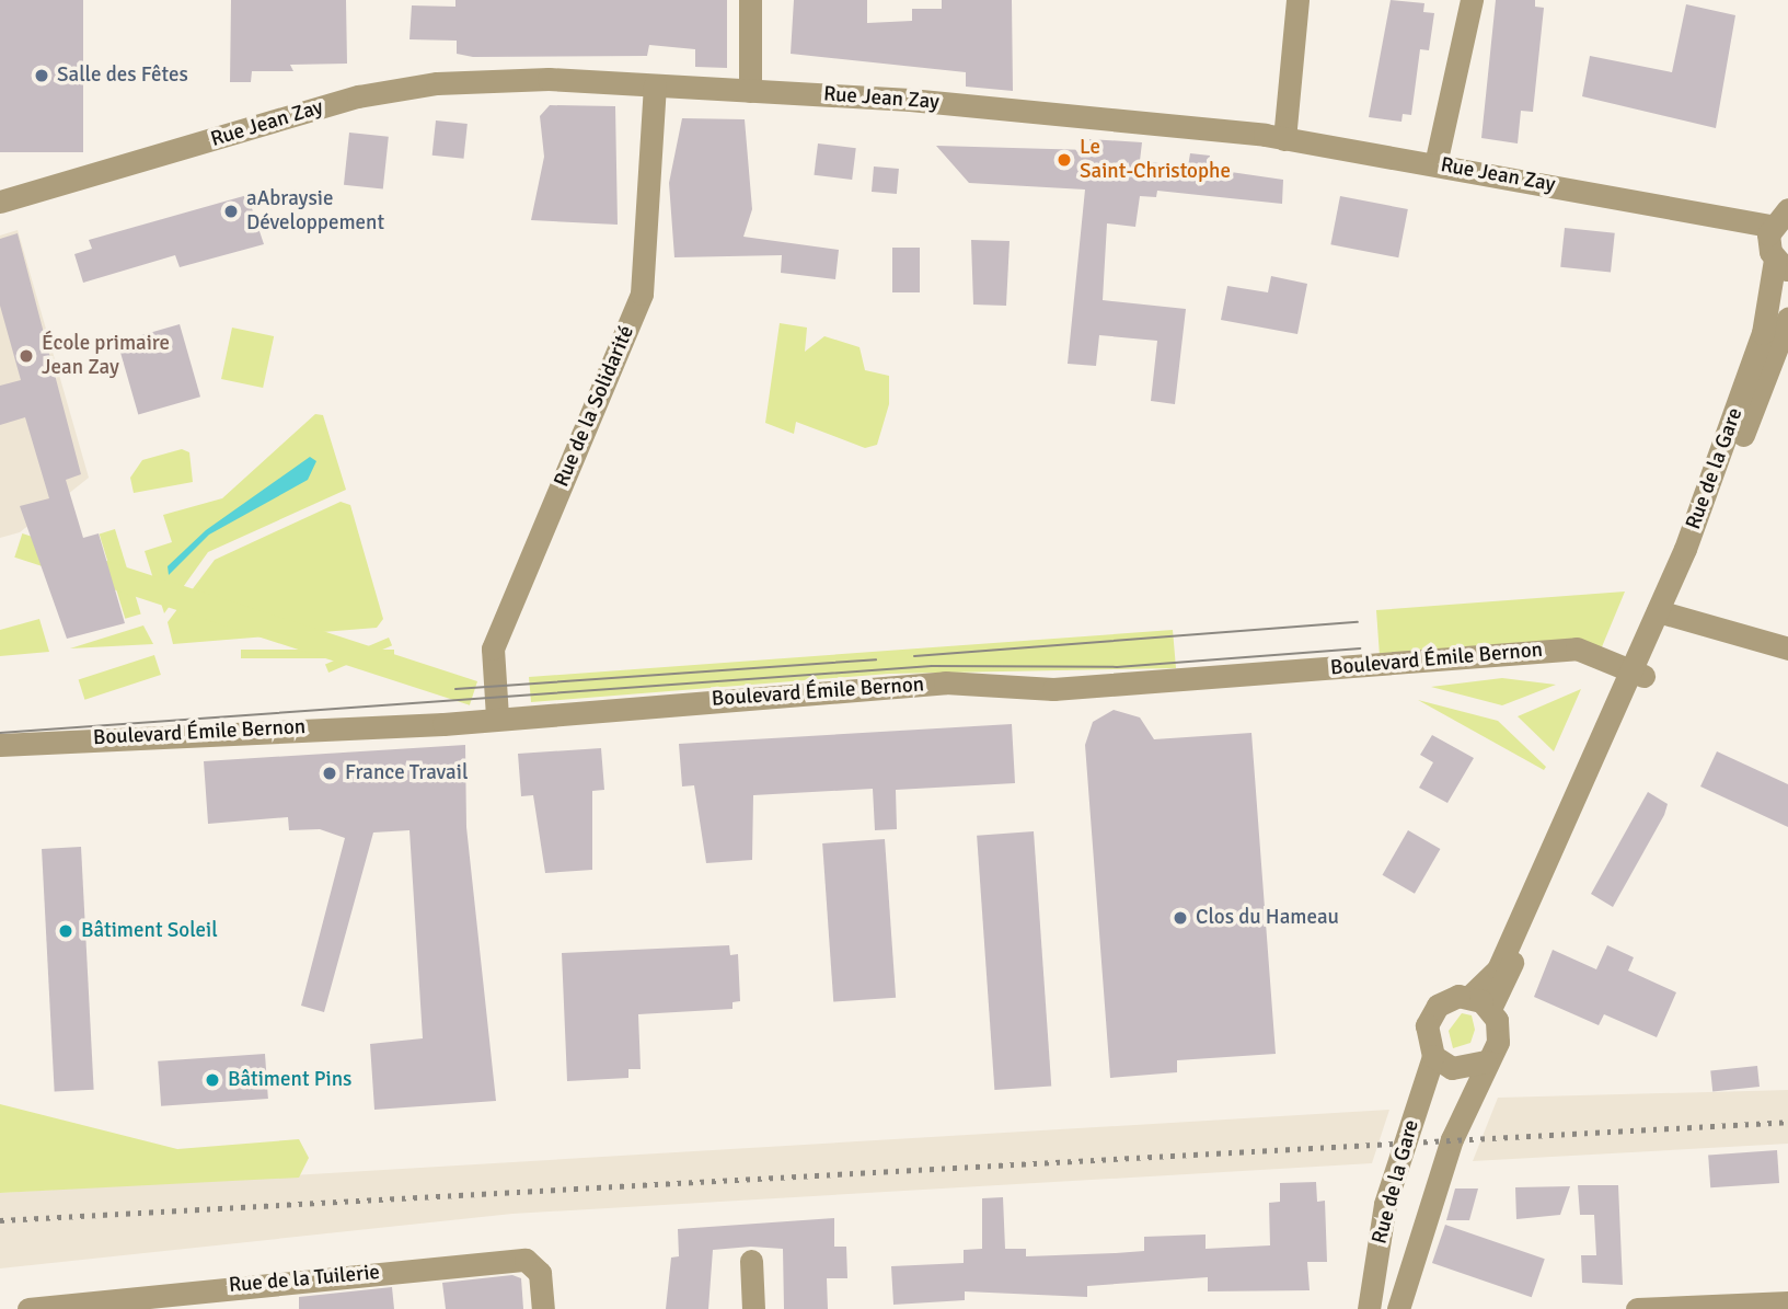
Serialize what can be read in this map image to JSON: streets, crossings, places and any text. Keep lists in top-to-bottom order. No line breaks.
{"streets":{"street":["Rue Jean Zay","Rue de la Solidarité","Rue de la Gare","Boulevard Émile Bernon","Rue de la Tuilerie"]},"crossings":[["Rue Jean Zay","Rue de la Solidarité"],["Rue Jean Zay","Rue de la Gare"],["Rue de la Solidarité","Boulevard Émile Bernon"],["Rue de la Gare","Boulevard Émile Bernon"]],"places":["Salle des Fêtes","Le Saint-Christophe","aAbraysie Développement","École primaire Jean Zay","France Travail","Clos du Hameau","Bâtiment Soleil","Bâtiment Pins"]}
